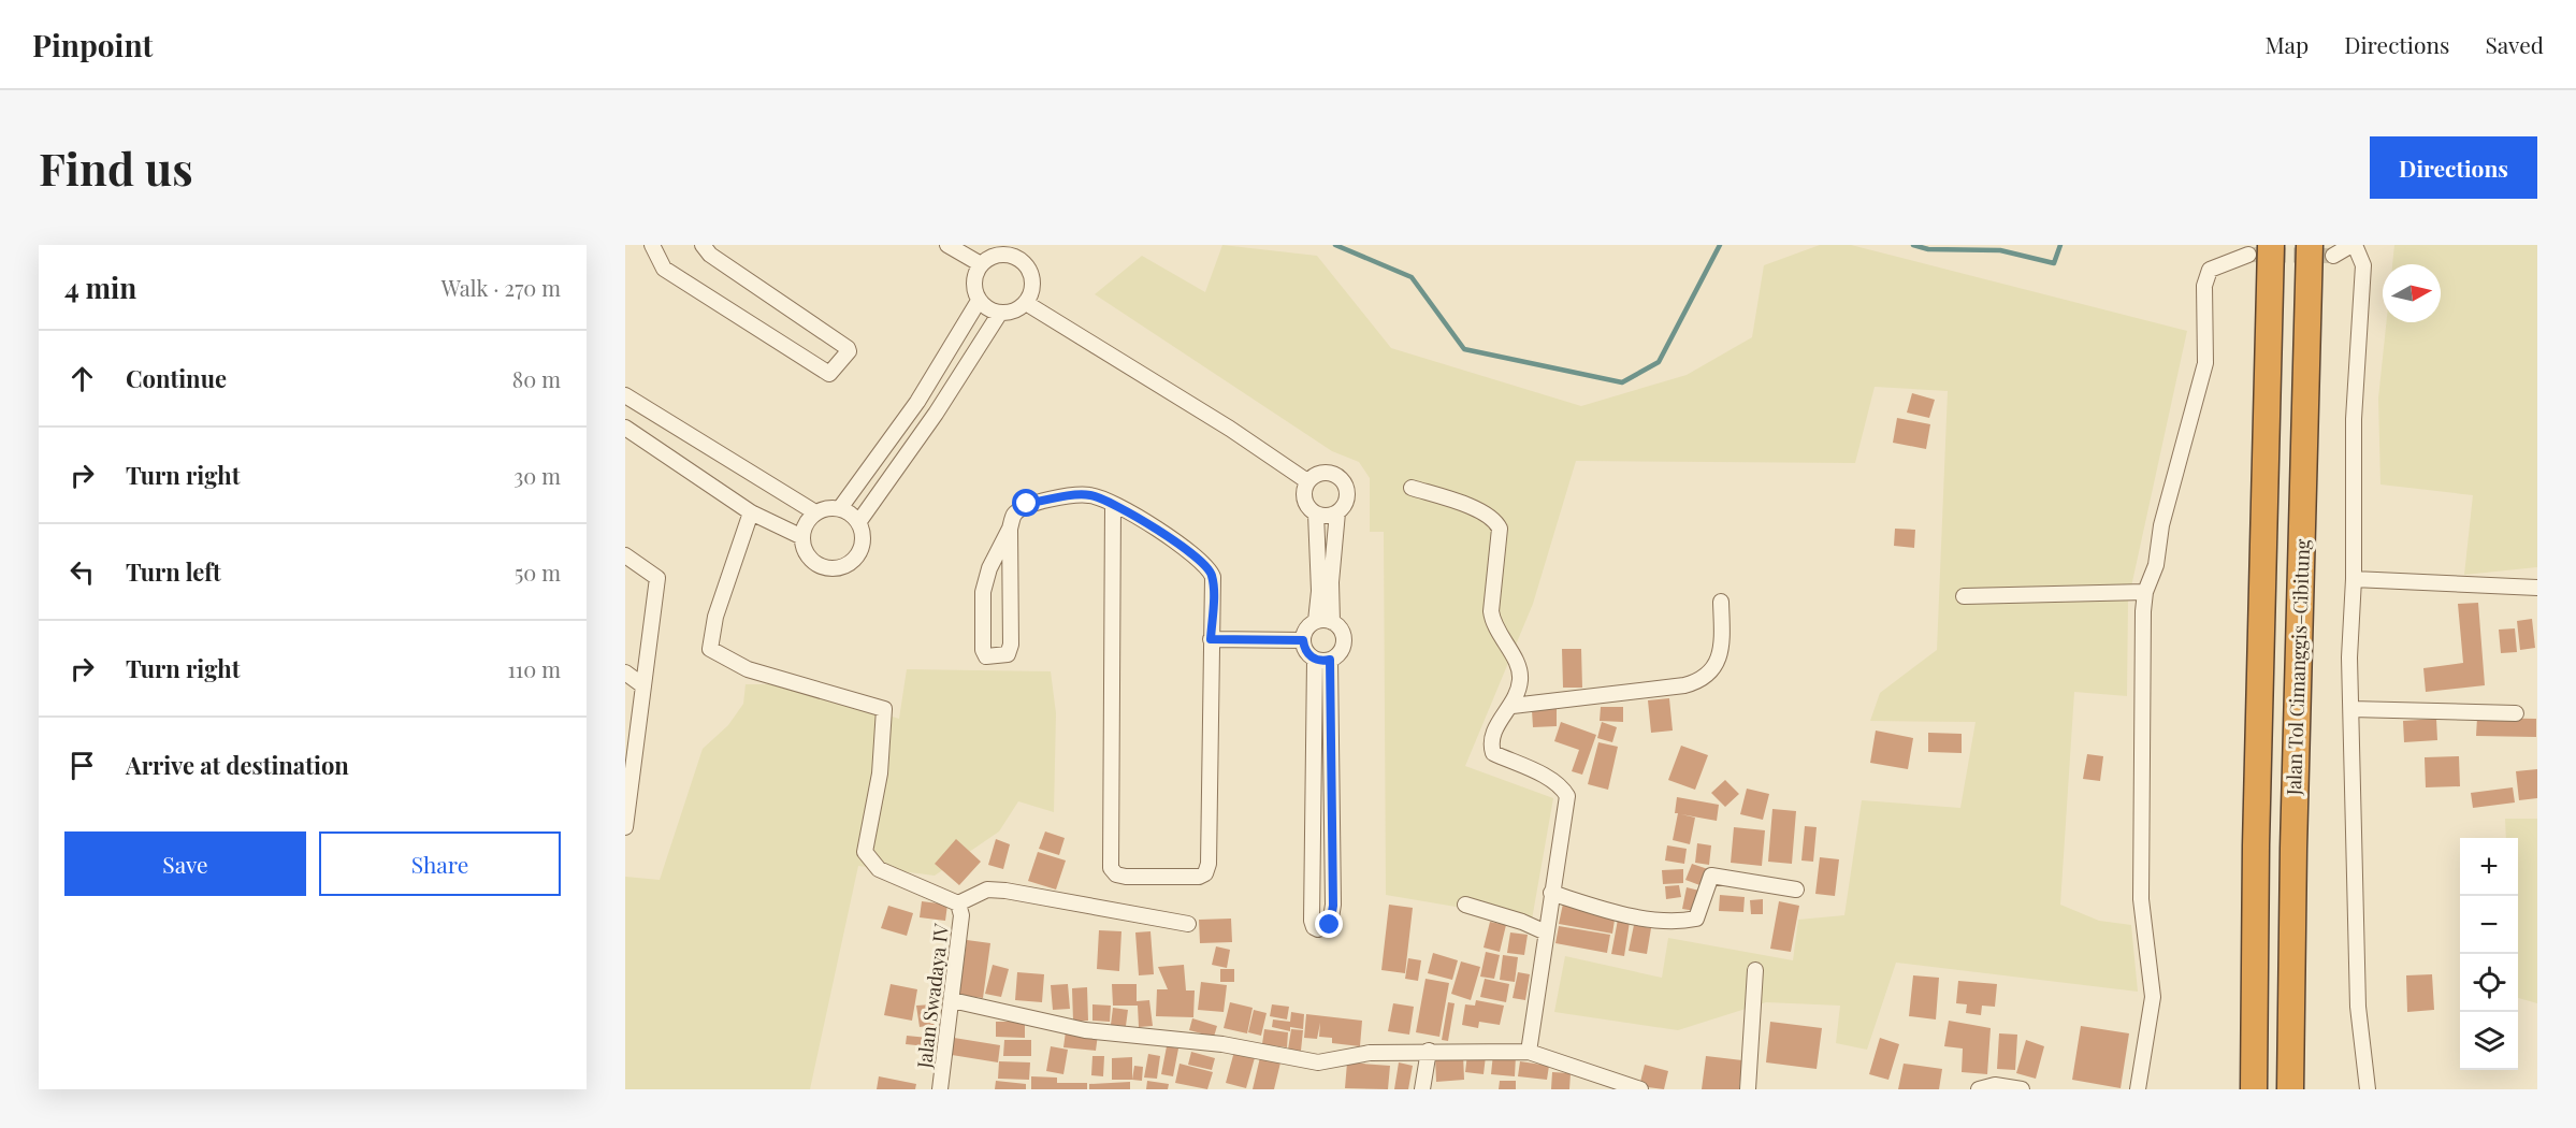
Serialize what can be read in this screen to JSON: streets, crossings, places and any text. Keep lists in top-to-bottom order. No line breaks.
{"streets":{"highway":["Jalan Tol Cimanggis–Cibitung"],"street":["Jalan Swadaya IV"]},"north":"right","page":{"header":"Pinpoint","nav":["Map","Directions","Saved"],"buttons":["Directions",["Save","Share"]],"title":"Find us","heading":["4 min","Walk · 270 m"],"list":[["Continue","80 m"],["Turn right","30 m"],["Turn left","50 m"],["Turn right","110 m"],"Arrive at destination"],"map_buttons":["+","−"]}}
